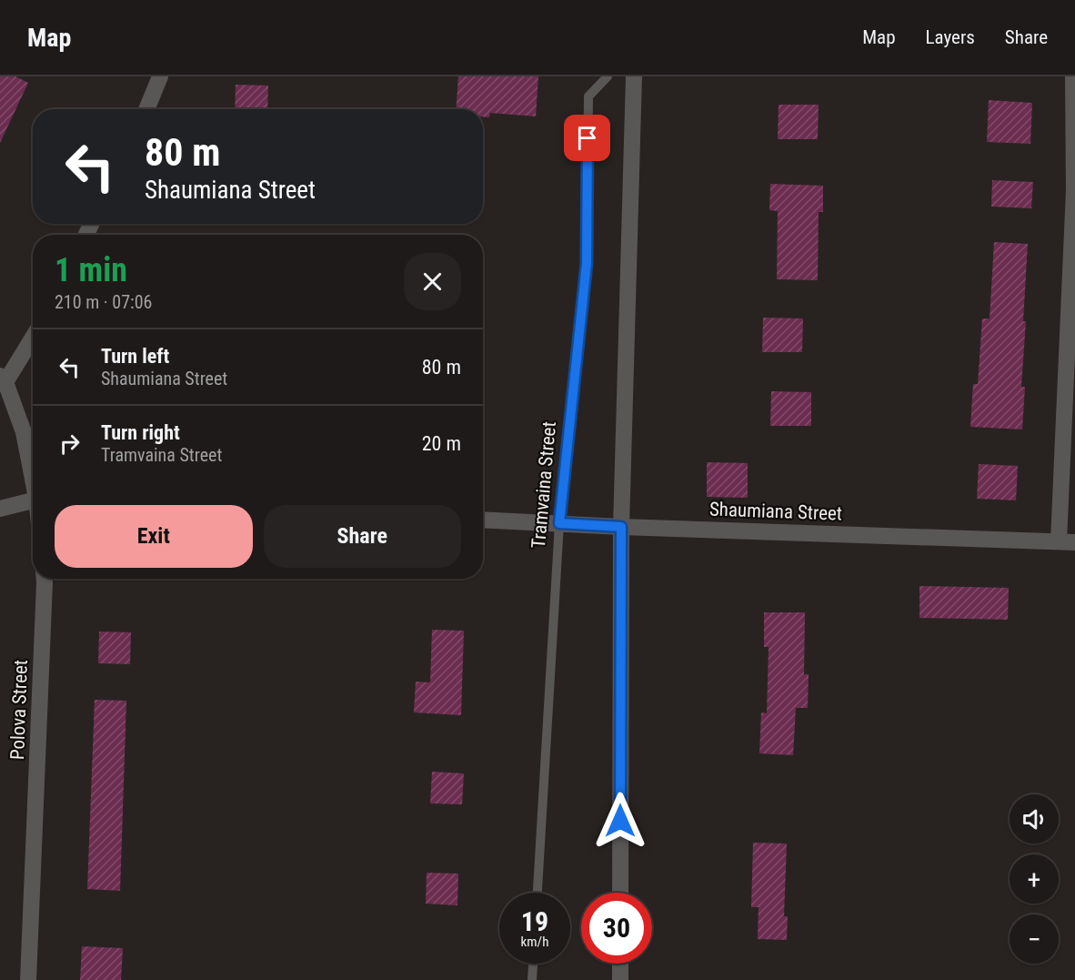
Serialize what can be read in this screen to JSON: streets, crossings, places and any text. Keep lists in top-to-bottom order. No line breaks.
{"streets":{"street":["Shaumiana Street","Polova Street"],"lane":["Tramvaina Street"]},"crossings":[["Tramvaina Street","Shaumiana Street"]],"page":{"header":"Map","nav":["Map","Layers","Share"],"turn":["80 m","Shaumiana Street"],"heading":["1 min","210 m · 07:06"],"list":[{"name":"Turn left","note":"Shaumiana Street","value":"80 m"},{"name":"Turn right","note":"Tramvaina Street","value":"20 m"}],"buttons":["Exit","Share"],"map_buttons":["+","−"],"speed":"19 km/h","limit":"30"}}
